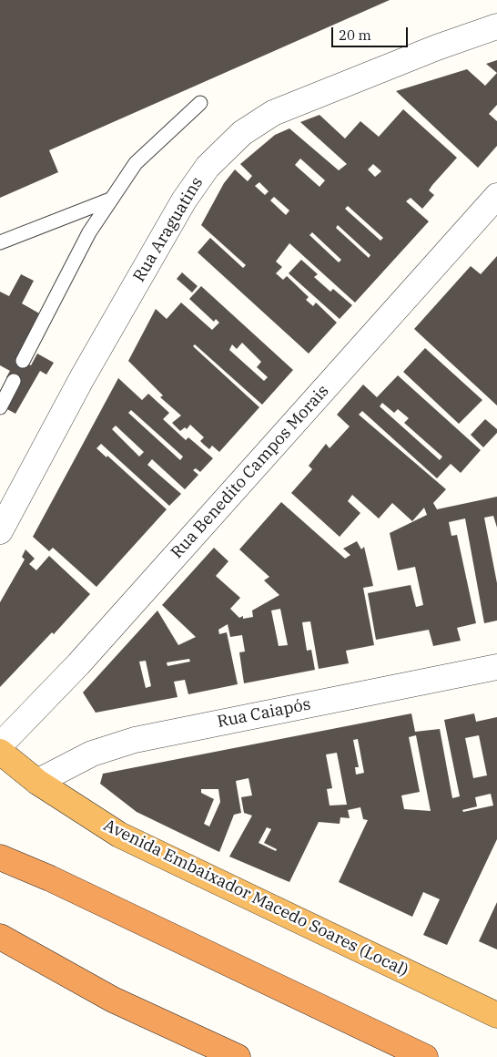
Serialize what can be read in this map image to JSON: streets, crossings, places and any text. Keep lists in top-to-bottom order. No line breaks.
{"streets":{"highway":["Avenida Embaixador Macedo Soares (Local)"],"street":["Rua Araguatins","Rua Benedito Campos Morais","Rua Caiapós"]},"crossings":[["Rua Caiapós","Avenida Embaixador Macedo Soares (Local)"]],"scale_bar":"20 m"}
